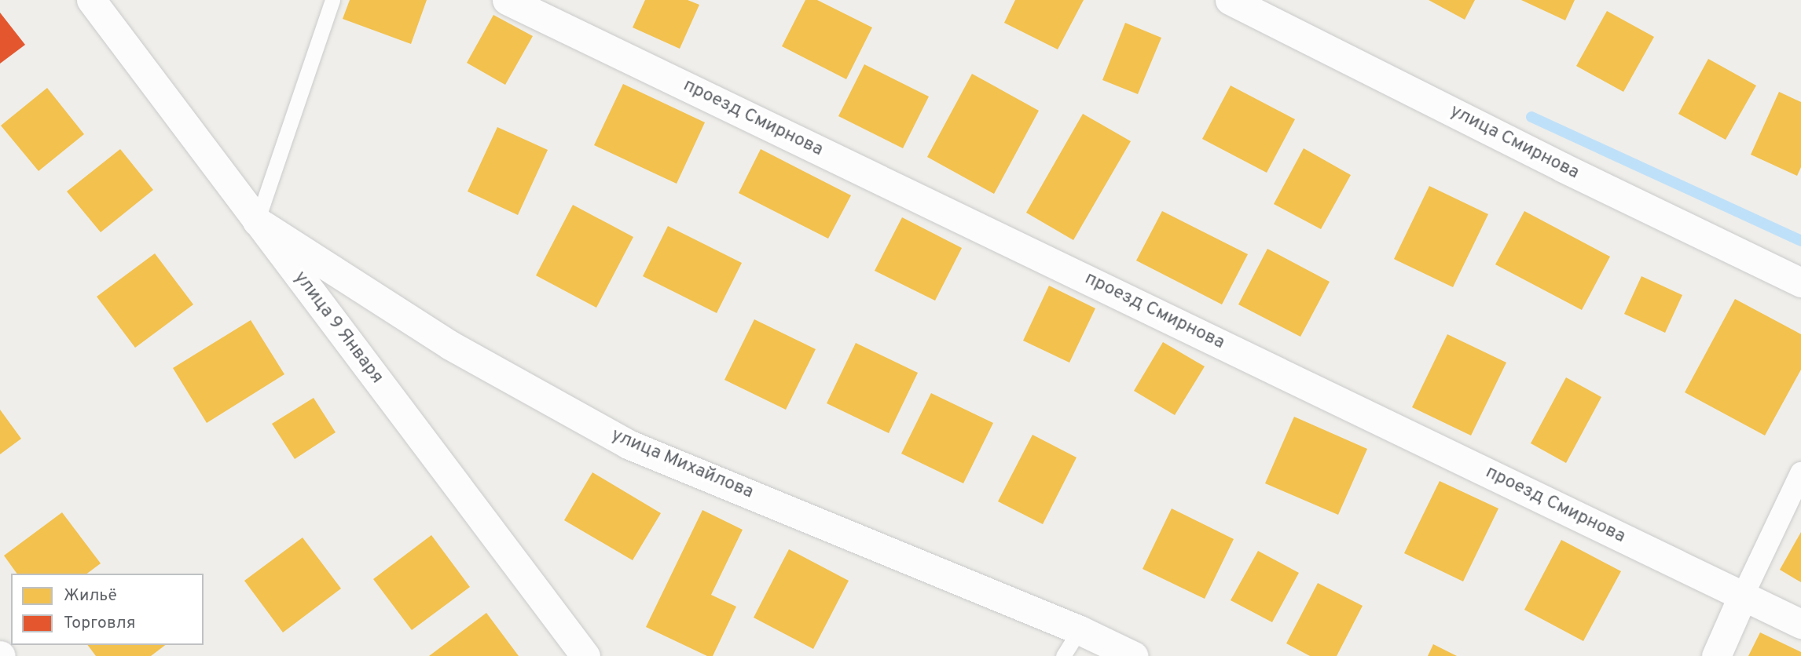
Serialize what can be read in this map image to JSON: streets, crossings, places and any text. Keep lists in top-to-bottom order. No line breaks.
{"streets":{"street":["проезд Смирнова","улица Смирнова","улица 9 Января","улица Михайлова"]},"crossings":[["улица 9 Января","улица Михайлова"]],"legend":["Жильё","Торговля"]}
